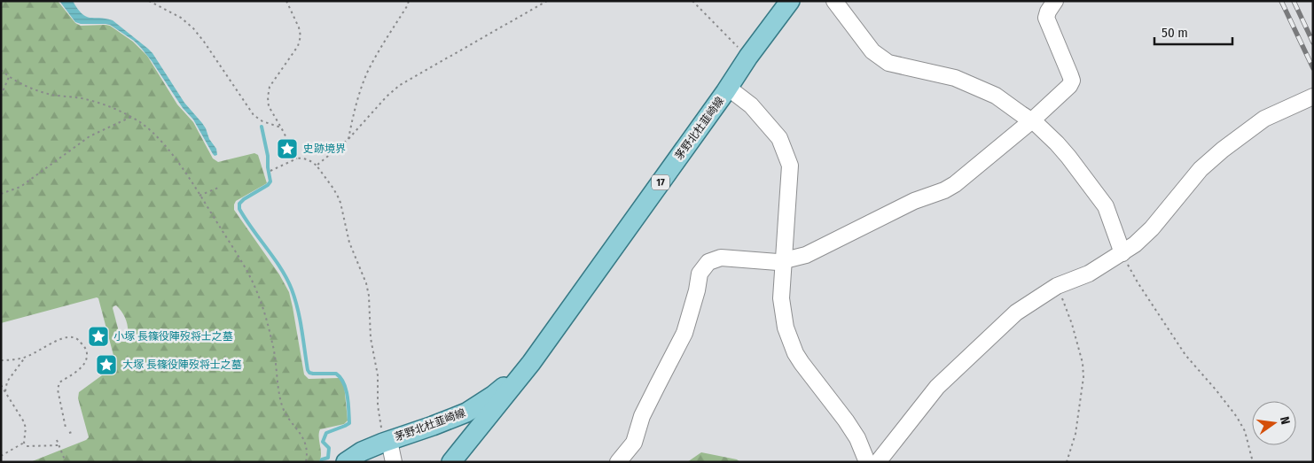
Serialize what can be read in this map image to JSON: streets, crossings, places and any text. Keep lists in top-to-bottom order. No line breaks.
{"streets":{"main road":["茅野北杜韮崎線","17"]},"places":{"place":["史跡境界","小塚 長篠役陣歿将士之墓","大塚 長篠役陣歿将士之墓"]},"scale_bar":"50 m","north":"right"}
